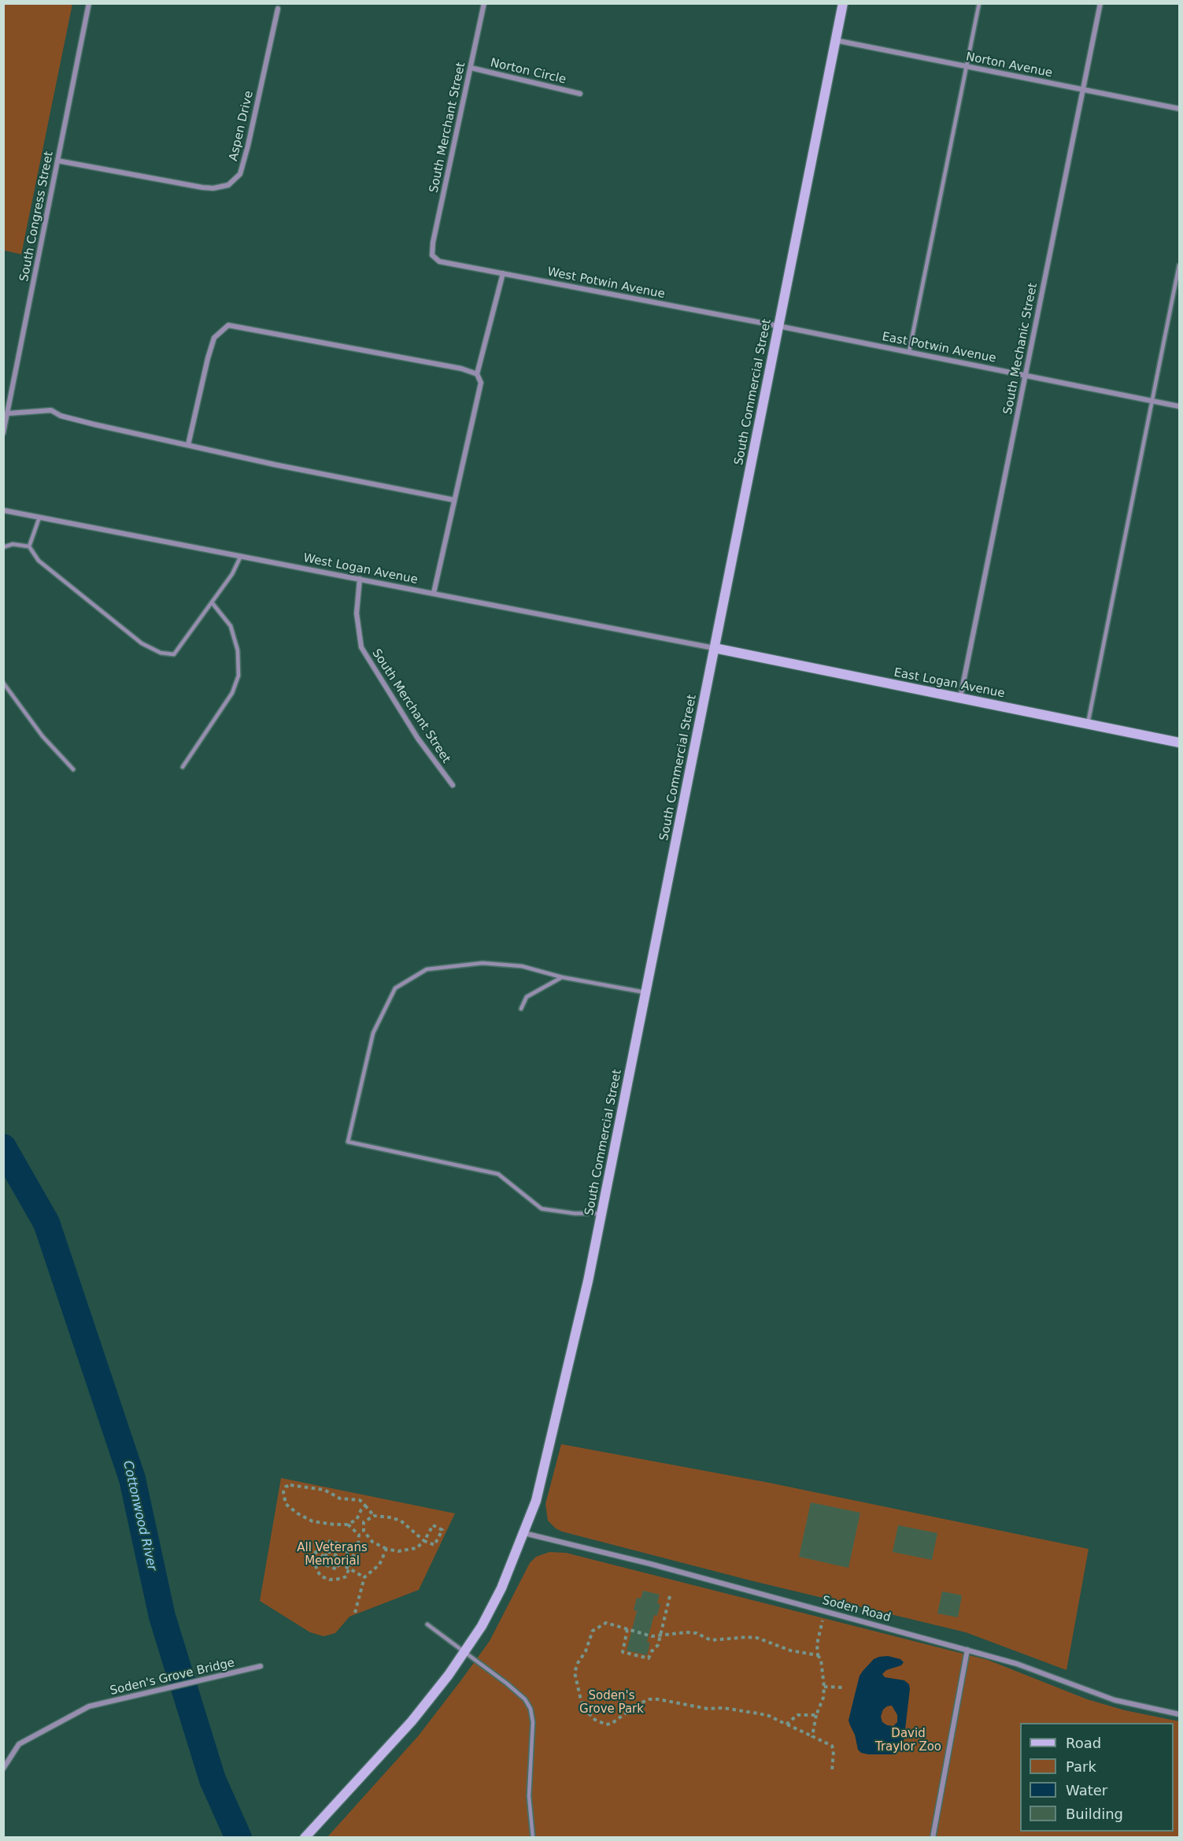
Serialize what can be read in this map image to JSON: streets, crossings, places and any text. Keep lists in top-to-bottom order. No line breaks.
{"streets":{"main road":["South Commercial Street","East Logan Avenue"],"street":["Norton Avenue","Norton Circle","Aspen Drive","South Merchant Street","South Congress Street","West Potwin Avenue","East Potwin Avenue","South Mechanic Street","West Logan Avenue","Soden Road","Soden's Grove Bridge"]},"crossings":[["Norton Avenue","South Mechanic Street"],["Norton Avenue","South Commercial Street"],["Norton Circle","South Merchant Street"],["Aspen Drive","South Congress Street"],["South Merchant Street","West Potwin Avenue"],["South Merchant Street","West Logan Avenue"],["West Potwin Avenue","East Potwin Avenue"],["West Potwin Avenue","South Commercial Street"],["East Potwin Avenue","South Mechanic Street"],["East Potwin Avenue","South Commercial Street"],["South Mechanic Street","East Logan Avenue"],["South Commercial Street","West Logan Avenue"],["South Commercial Street","East Logan Avenue"],["South Commercial Street","Soden Road"],["West Logan Avenue","East Logan Avenue"]],"water":["Cottonwood River"],"parks":["All Veterans Memorial","Soden's Grove Park","David Traylor Zoo"],"legend":["Road","Park","Water","Building"]}
